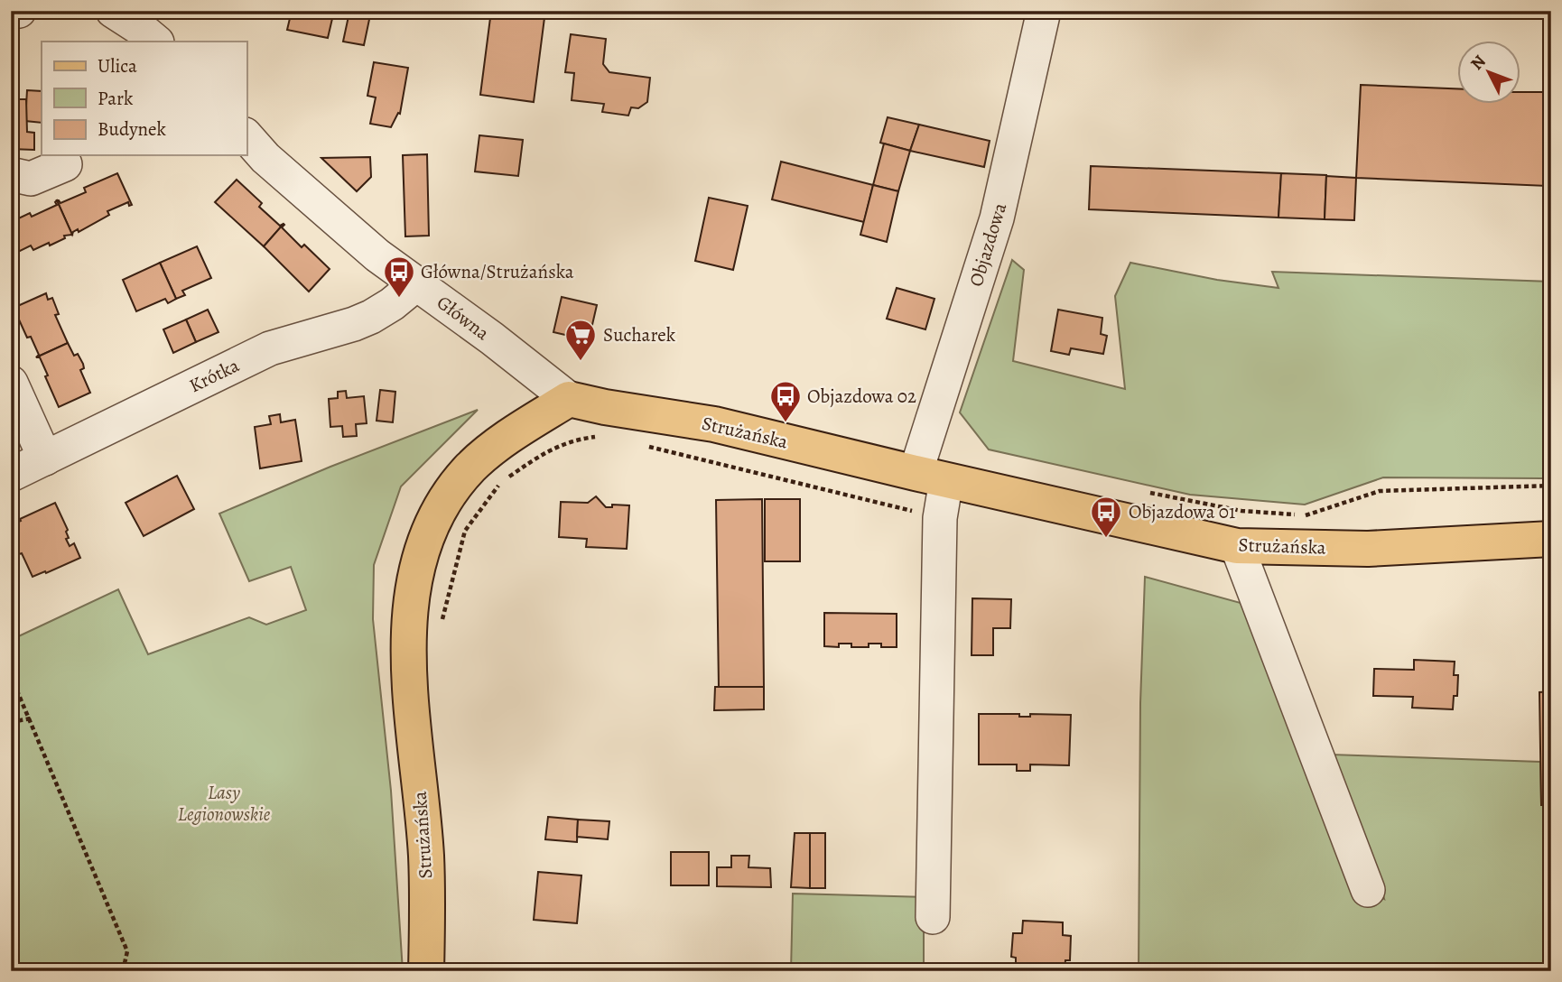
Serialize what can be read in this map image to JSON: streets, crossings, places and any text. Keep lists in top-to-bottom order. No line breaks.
{"streets":{"main road":["Strużańska"],"street":["Objazdowa","Główna","Krótka"]},"crossings":[["Objazdowa","Strużańska"],["Główna","Krótka"],["Główna","Strużańska"]],"parks":["Lasy Legionowskie"],"places":{"bus stop":["Główna/Strużańska","Objazdowa 02","Objazdowa 01"],"supermarket":["Sucharek"]},"legend":["Ulica","Park","Budynek"],"north":"top left"}
